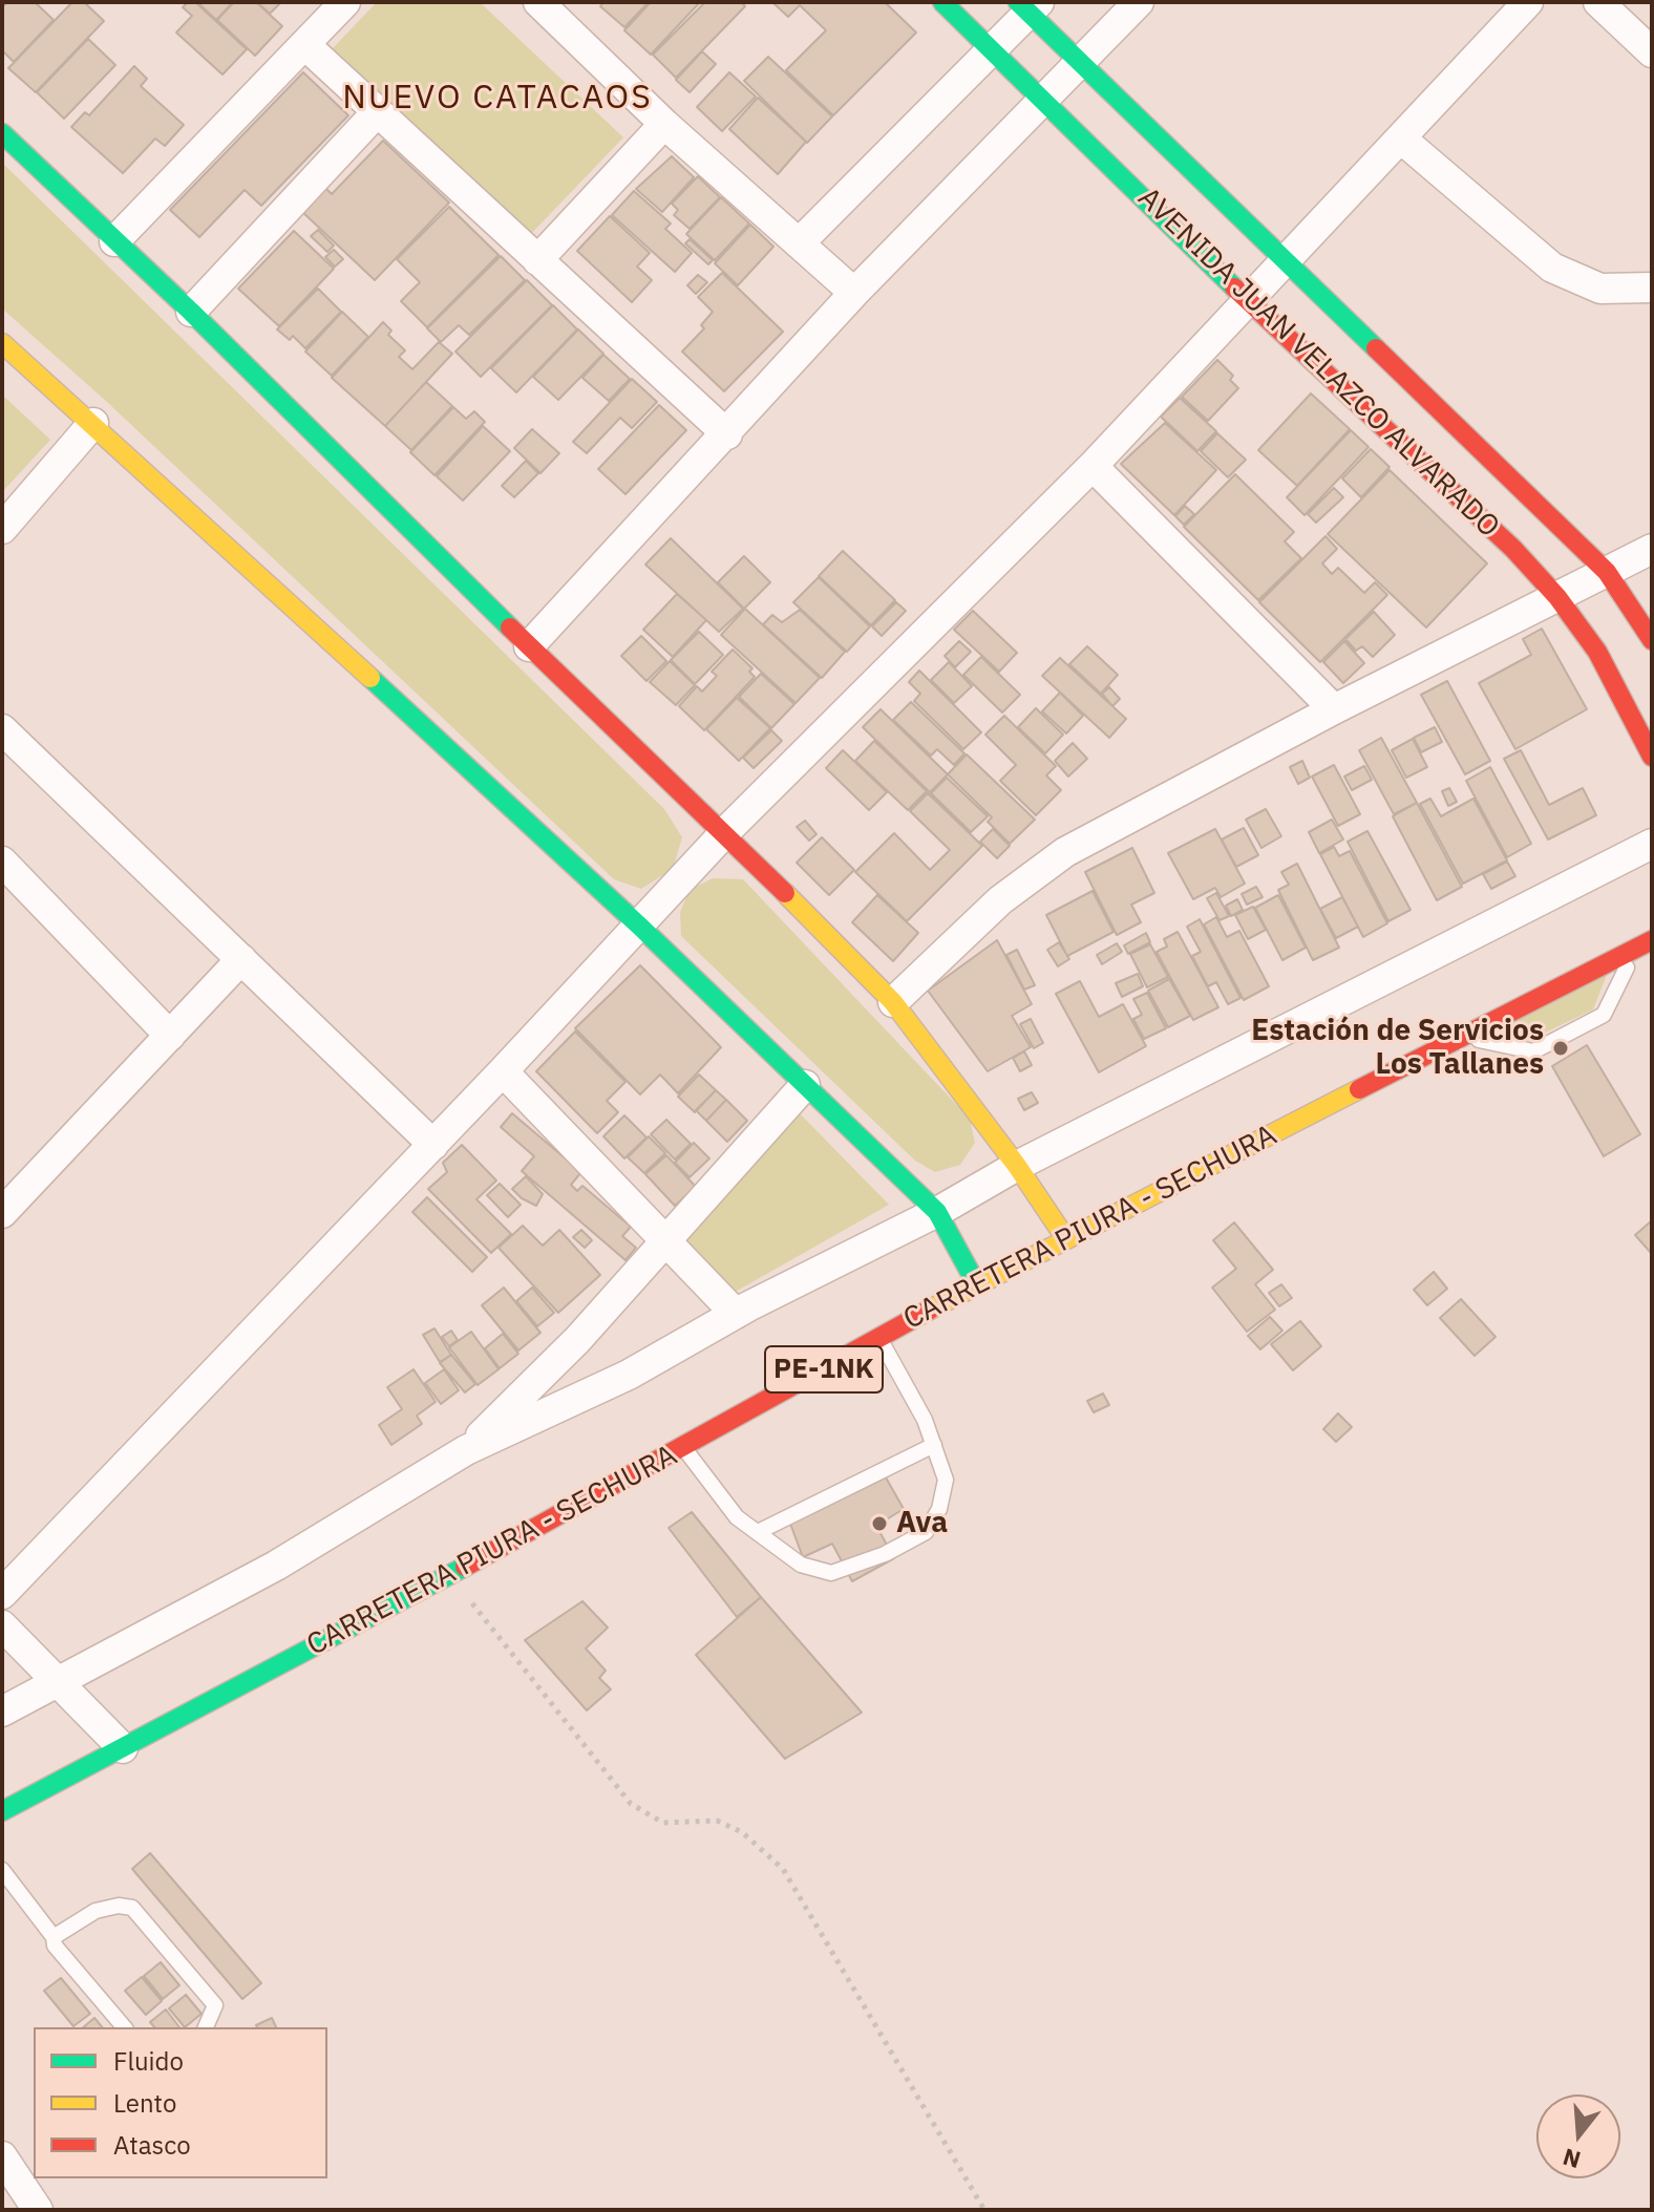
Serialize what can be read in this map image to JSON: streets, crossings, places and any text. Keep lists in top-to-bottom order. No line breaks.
{"streets":{"street":["AVENIDA JUAN VELAZCO ALVARADO","CARRETERA PIURA - SECHURA","PE-1NK"]},"districts":["NUEVO CATACAOS"],"places":["Estación de Servicios Los Tallanes","Ava"],"legend":["Fluido","Lento","Atasco"],"north":"bottom"}
